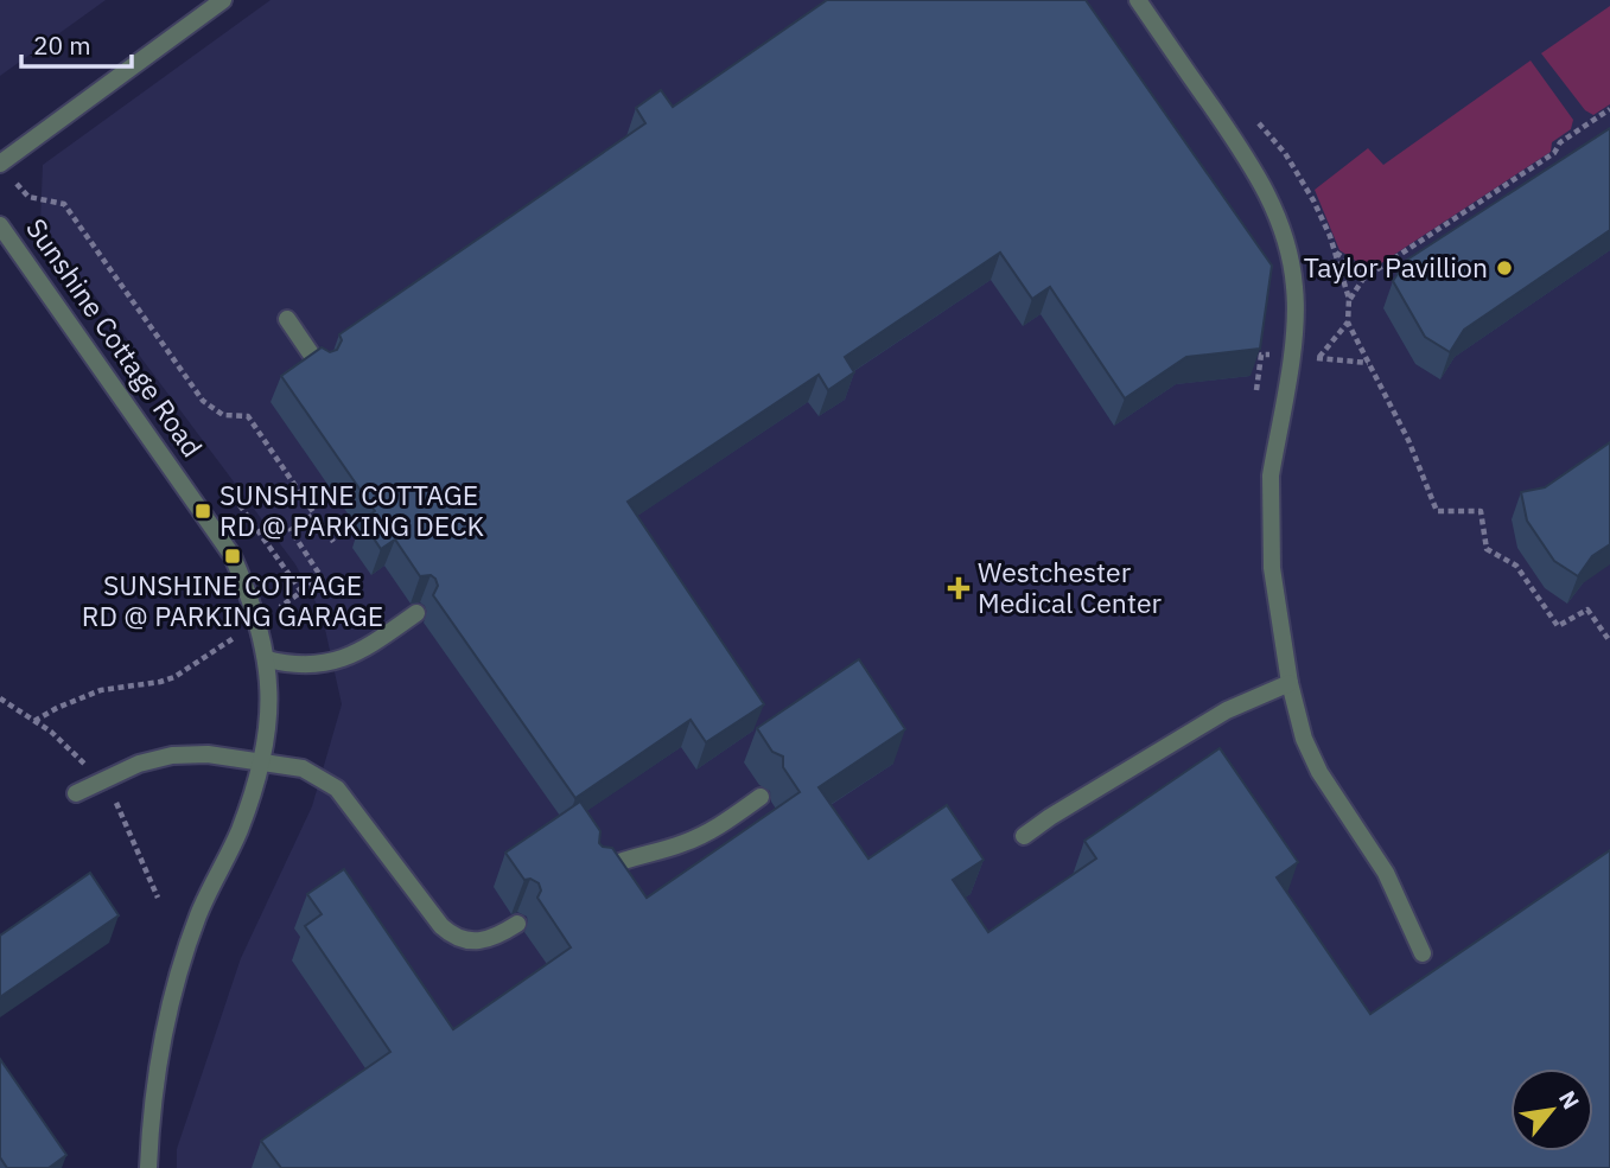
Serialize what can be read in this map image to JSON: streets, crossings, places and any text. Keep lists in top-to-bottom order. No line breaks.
{"streets":{"street":["Sunshine Cottage Road"]},"places":{"other":["Taylor Pavillion"],"transit":["SUNSHINE COTTAGE RD @ PARKING DECK","SUNSHINE COTTAGE RD @ PARKING GARAGE"],"health":["Westchester Medical Center"]},"scale_bar":"20 m","north":"top right"}
